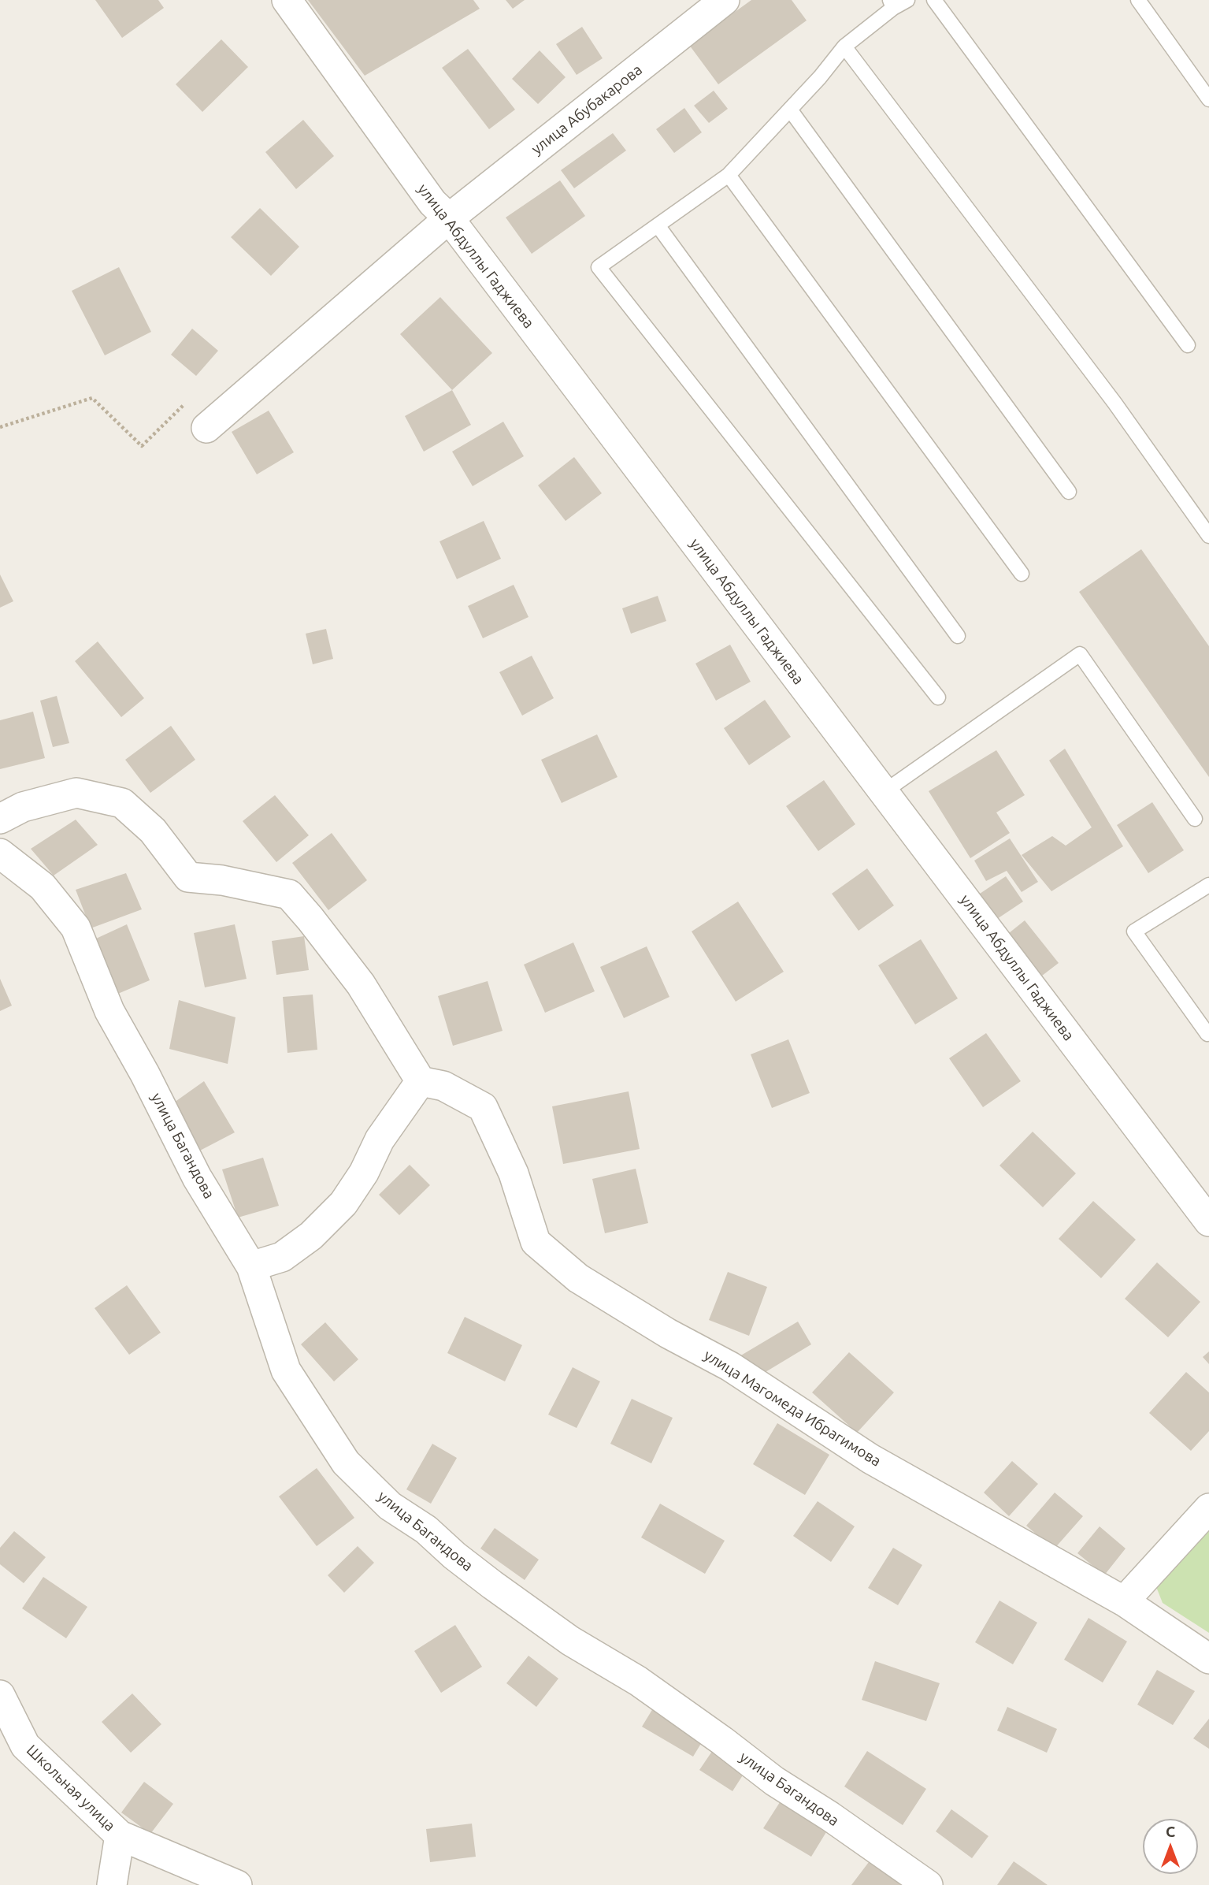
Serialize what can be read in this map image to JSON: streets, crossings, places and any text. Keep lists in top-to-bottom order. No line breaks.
{"streets":{"street":["улица Абубакарова","улица Абдуллы Гаджиева","улица Багандова","улица Магомеда Ибрагимова","Школьная улица"]},"crossings":[["улица Абубакарова","улица Абдуллы Гаджиева"]],"north":"top"}
